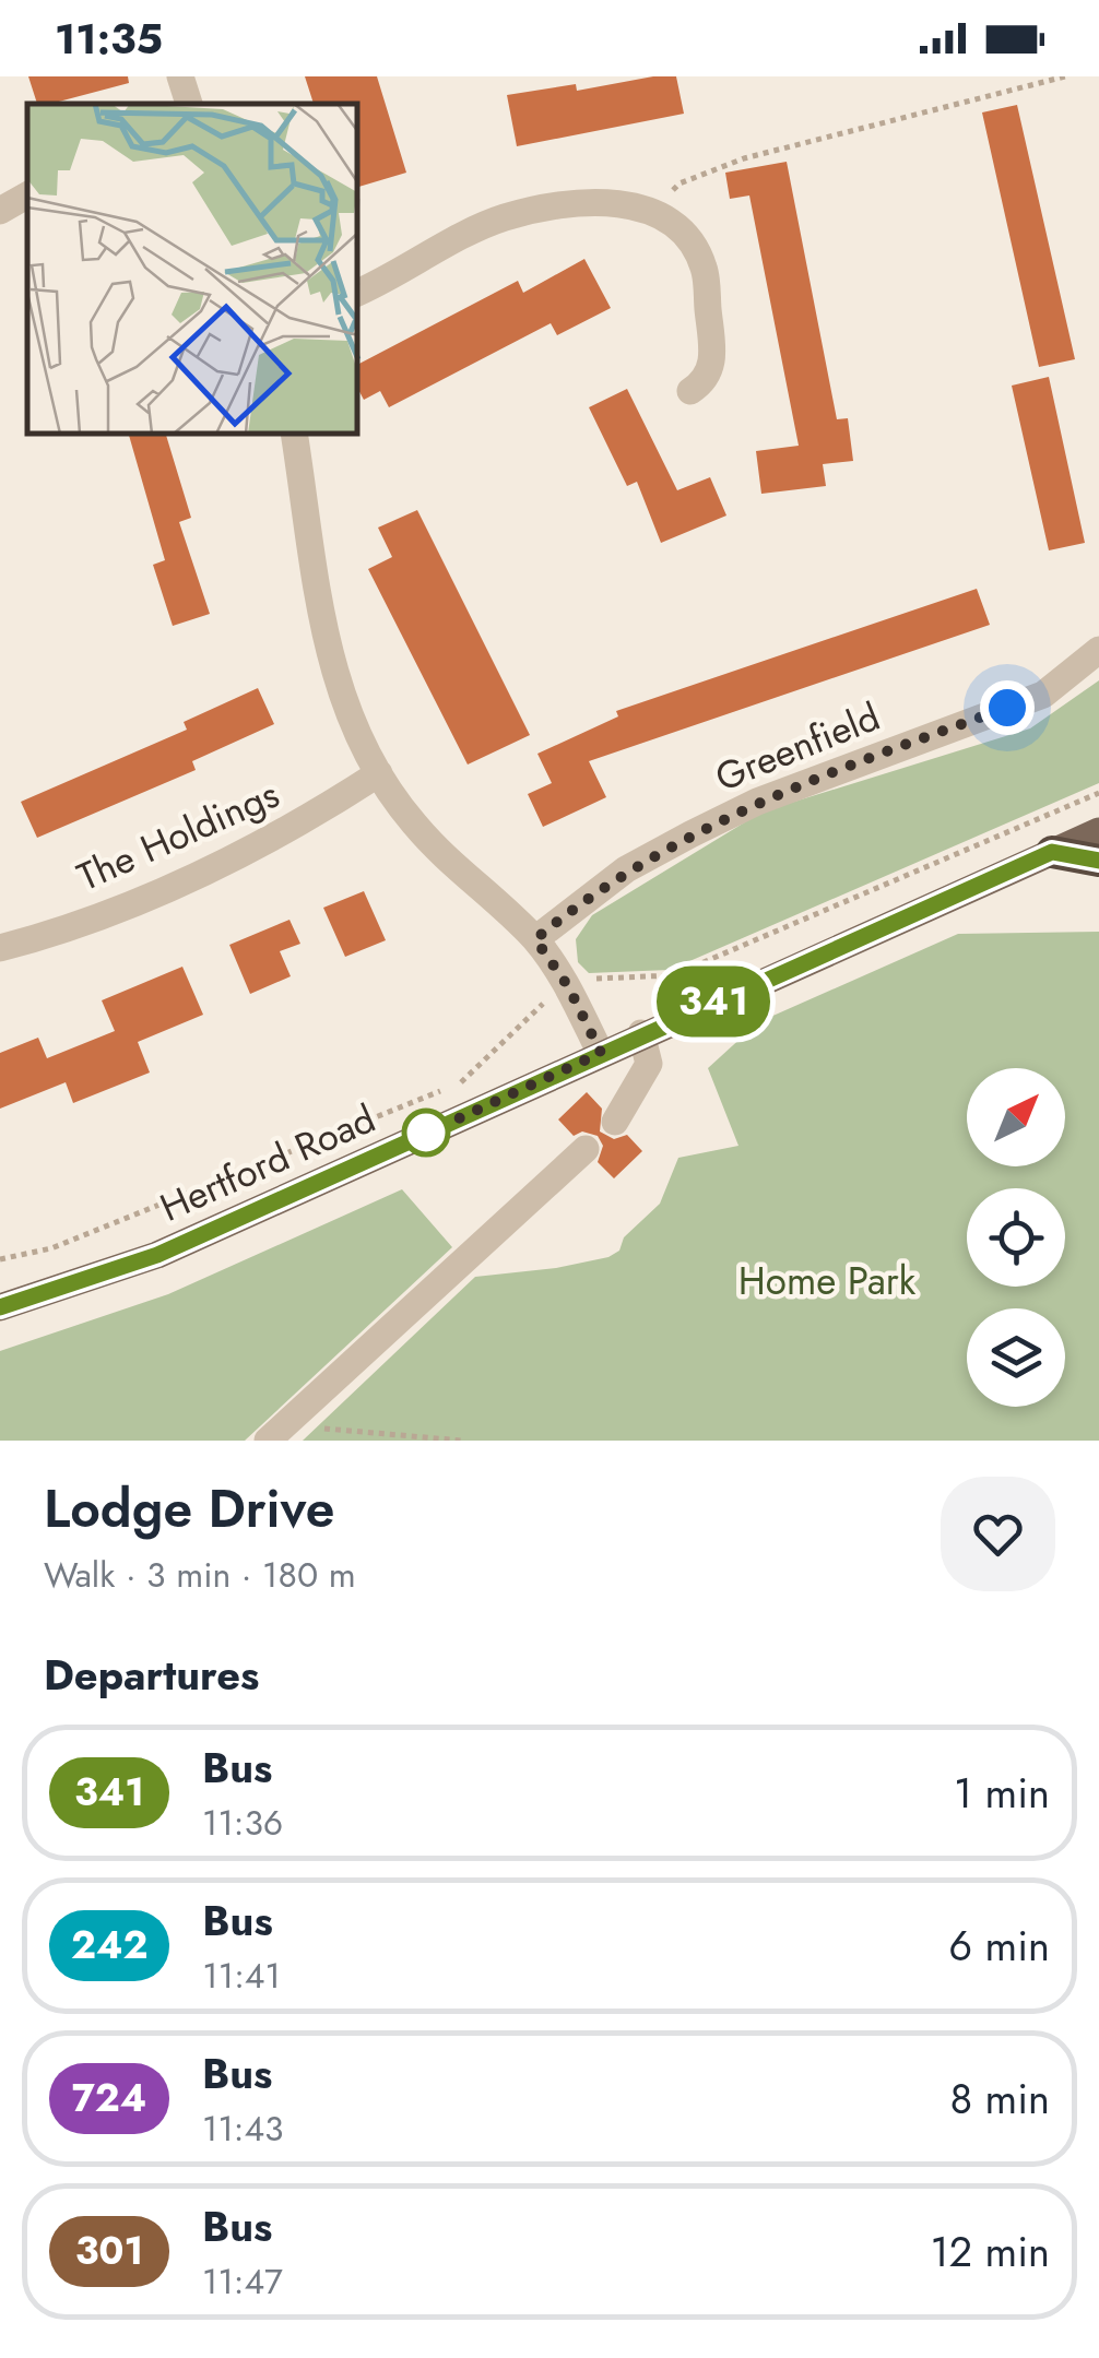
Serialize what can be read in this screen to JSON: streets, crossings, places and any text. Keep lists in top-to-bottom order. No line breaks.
{"streets":{"main road":["Hertford Road"],"street":["Greenfield","The Holdings"]},"parks":["Home Park"],"lines":["bus line 341"],"north":"top right","page":{"status":"11:35","on_map":"341","heading":[["Lodge Drive","Walk · 3 min · 180 m"],"Departures"],"list":[{"mark":"341","name":"Bus","note":"11:36","value":"1 min"},{"mark":"242","name":"Bus","note":"11:41","value":"6 min"},{"mark":"724","name":"Bus","note":"11:43","value":"8 min"},{"mark":"301","name":"Bus","note":"11:47","value":"12 min"}]}}
